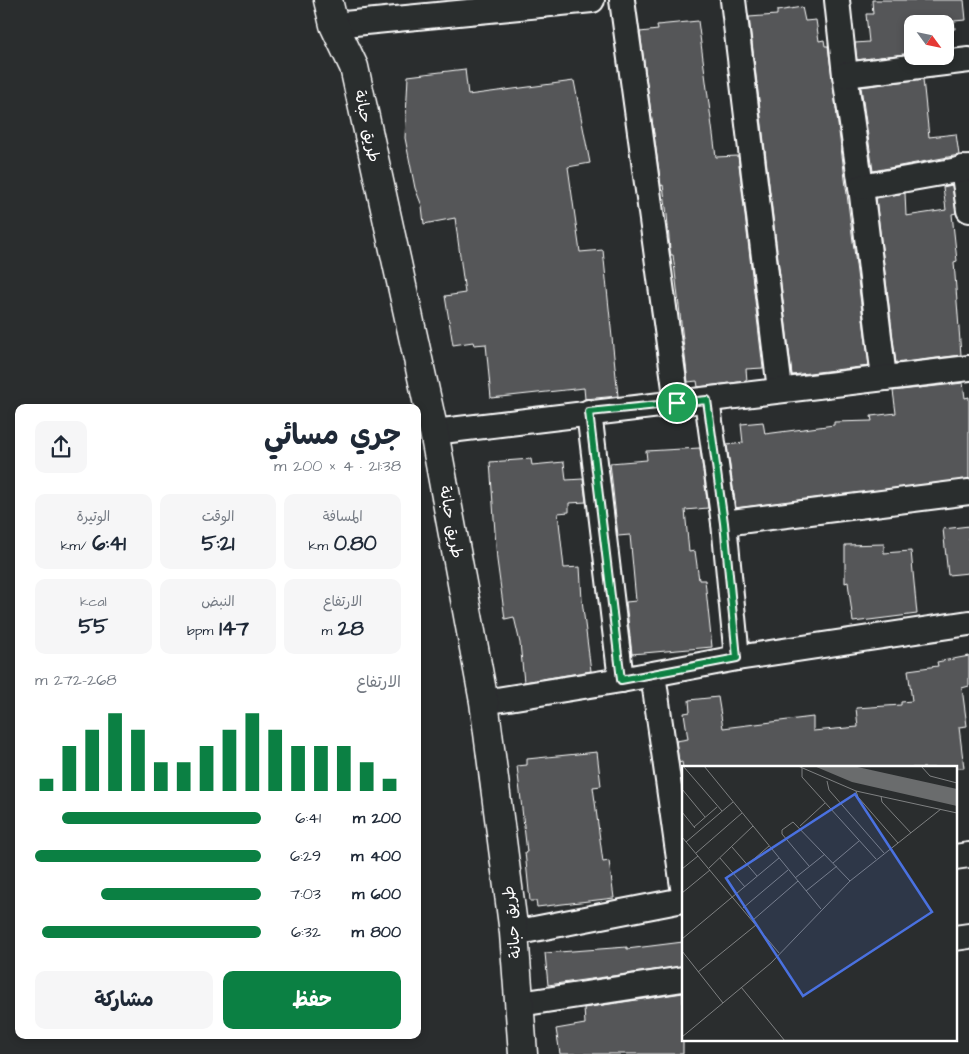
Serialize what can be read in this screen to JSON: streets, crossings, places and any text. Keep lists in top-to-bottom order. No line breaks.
{"streets":{"street":["طريق حبانة"]},"north":"bottom right","page":{"heading":["جري مسائي","21:38 · 4 × 200 m"],"stats":[["المسافة","0.80 km"],["الوقت","5:21"],["الوتيرة","6:41 /km"],["الارتفاع","28 m"],["النبض","147 bpm"],["kcal","55"]],"chart":["الارتفاع","268–272 m"],"list":[{"name":"200 m","note":"6:41"},{"name":"400 m","note":"6:29"},{"name":"600 m","note":"7:03"},{"name":"800 m","note":"6:32"}],"buttons":["حفظ","مشاركة"]}}
